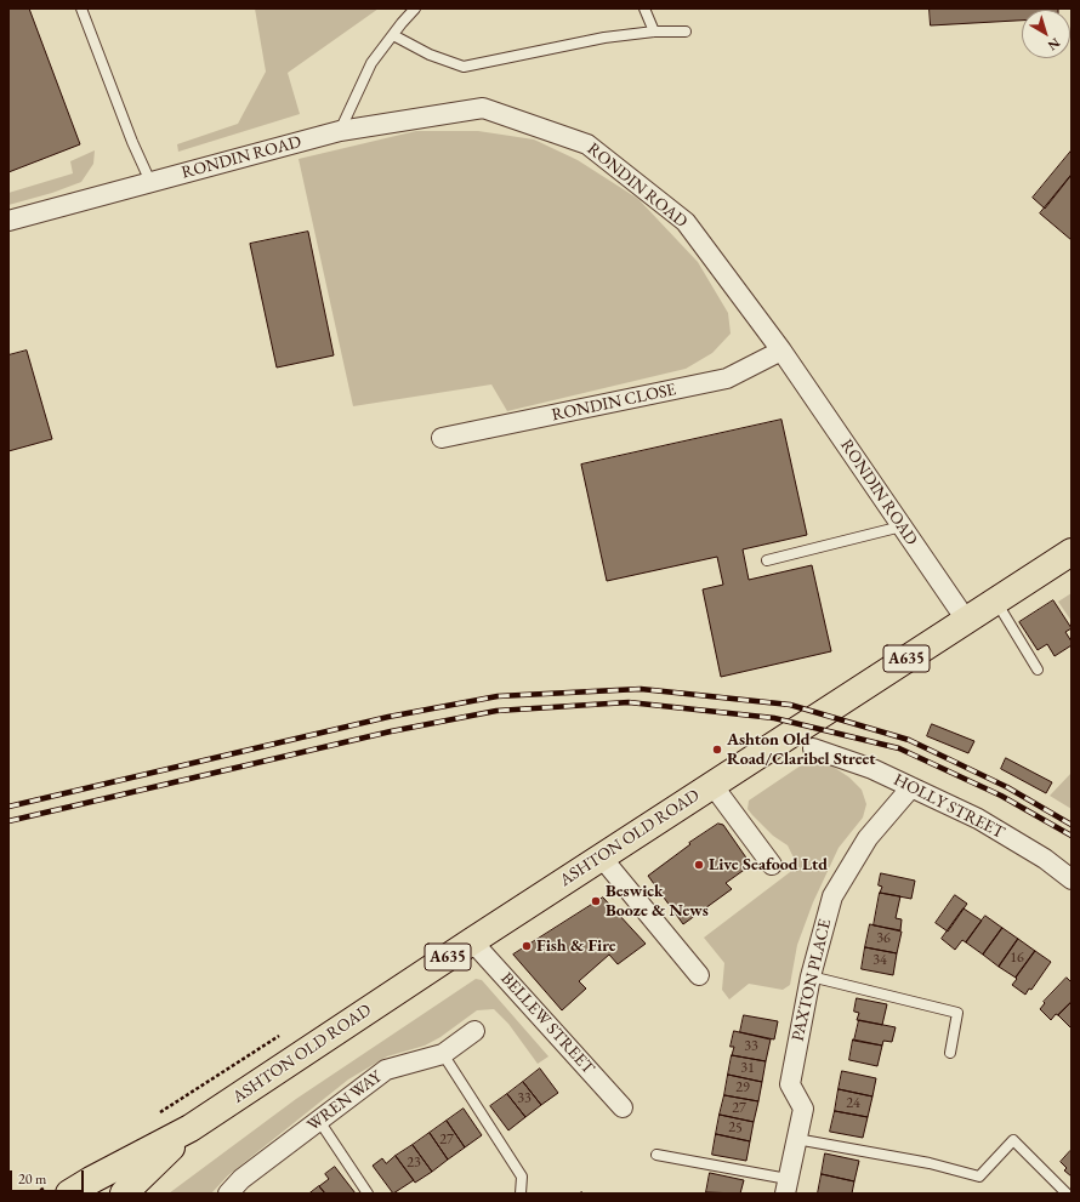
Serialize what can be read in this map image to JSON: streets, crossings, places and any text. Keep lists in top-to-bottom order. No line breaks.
{"streets":{"highway":["A635","ASHTON OLD ROAD"],"street":["RONDIN ROAD","RONDIN CLOSE","HOLLY STREET","PAXTON PLACE","BELLEW STREET","WREN WAY"]},"crossings":[["RONDIN ROAD","RONDIN CLOSE"],["RONDIN ROAD","ASHTON OLD ROAD"],["HOLLY STREET","PAXTON PLACE"],["ASHTON OLD ROAD","BELLEW STREET"]],"places":["Ashton Old Road/Claribel Street","Live Seafood Ltd","Beswick Booze & News","Fish & Fire"],"house_numbers":["36","16","34","33","31","29","33","24","27","25","27","23"],"scale_bar":"20 m","north":"bottom right"}
